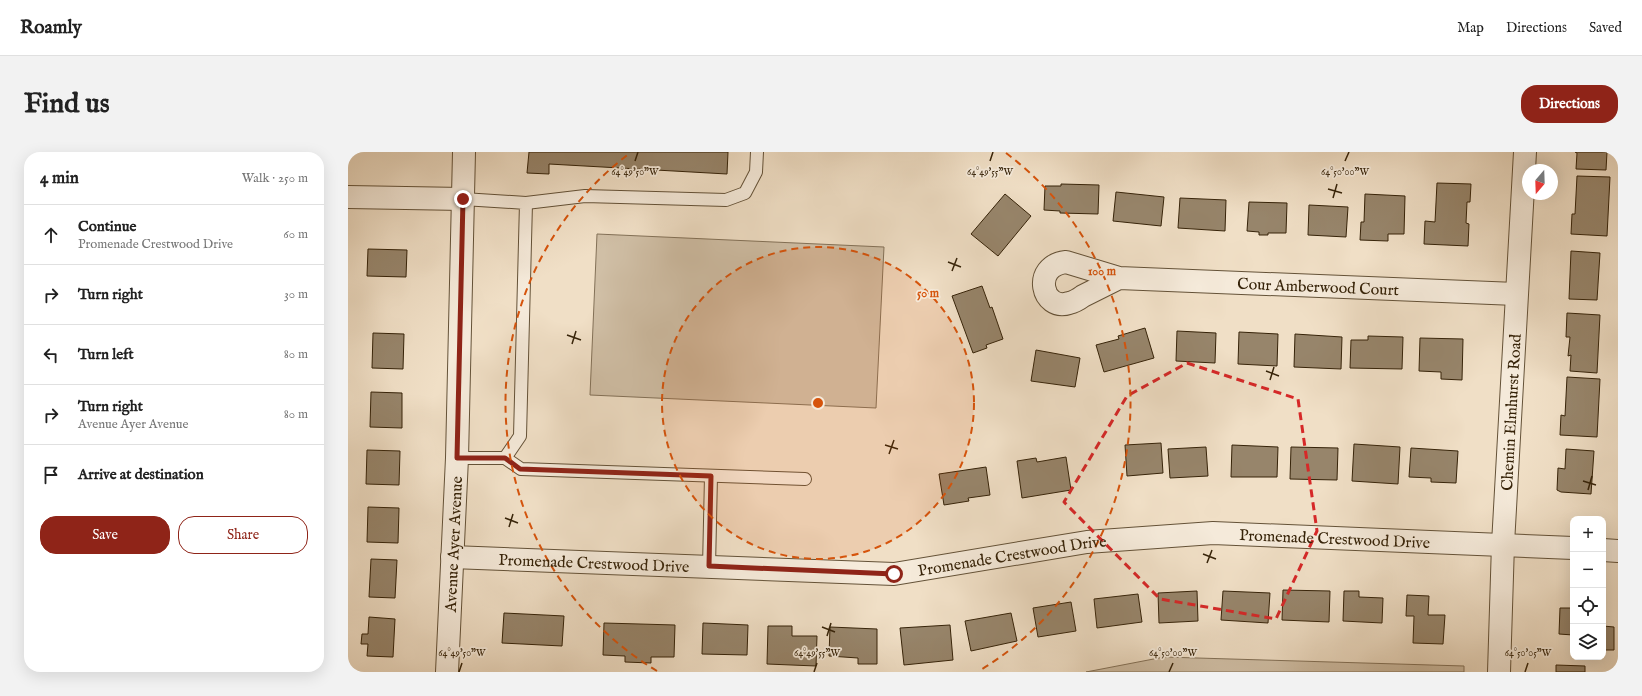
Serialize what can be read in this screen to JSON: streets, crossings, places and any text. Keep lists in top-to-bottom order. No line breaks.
{"streets":{"street":["Cour Amberwood Court","Chemin Elmhurst Road","Promenade Crestwood Drive","Avenue Ayer Avenue"]},"crossings":[["Cour Amberwood Court","Chemin Elmhurst Road"],["Chemin Elmhurst Road","Promenade Crestwood Drive"],["Promenade Crestwood Drive","Avenue Ayer Avenue"]],"north":"bottom","page":{"header":"Roamly","nav":["Map","Directions","Saved"],"buttons":["Directions",["Save","Share"]],"title":"Find us","heading":["4 min","Walk · 250 m"],"list":[["Continue","Promenade Crestwood Drive","60 m"],["Turn right","30 m"],["Turn left","80 m"],["Turn right","Avenue Ayer Avenue","80 m"],"Arrive at destination"],"map_buttons":["+","−"]},"coordinates":["64°49'50\"W","64°49'55\"W","64°50'00\"W","64°50'05\"W"],"rings":["100 m","50 m"]}
